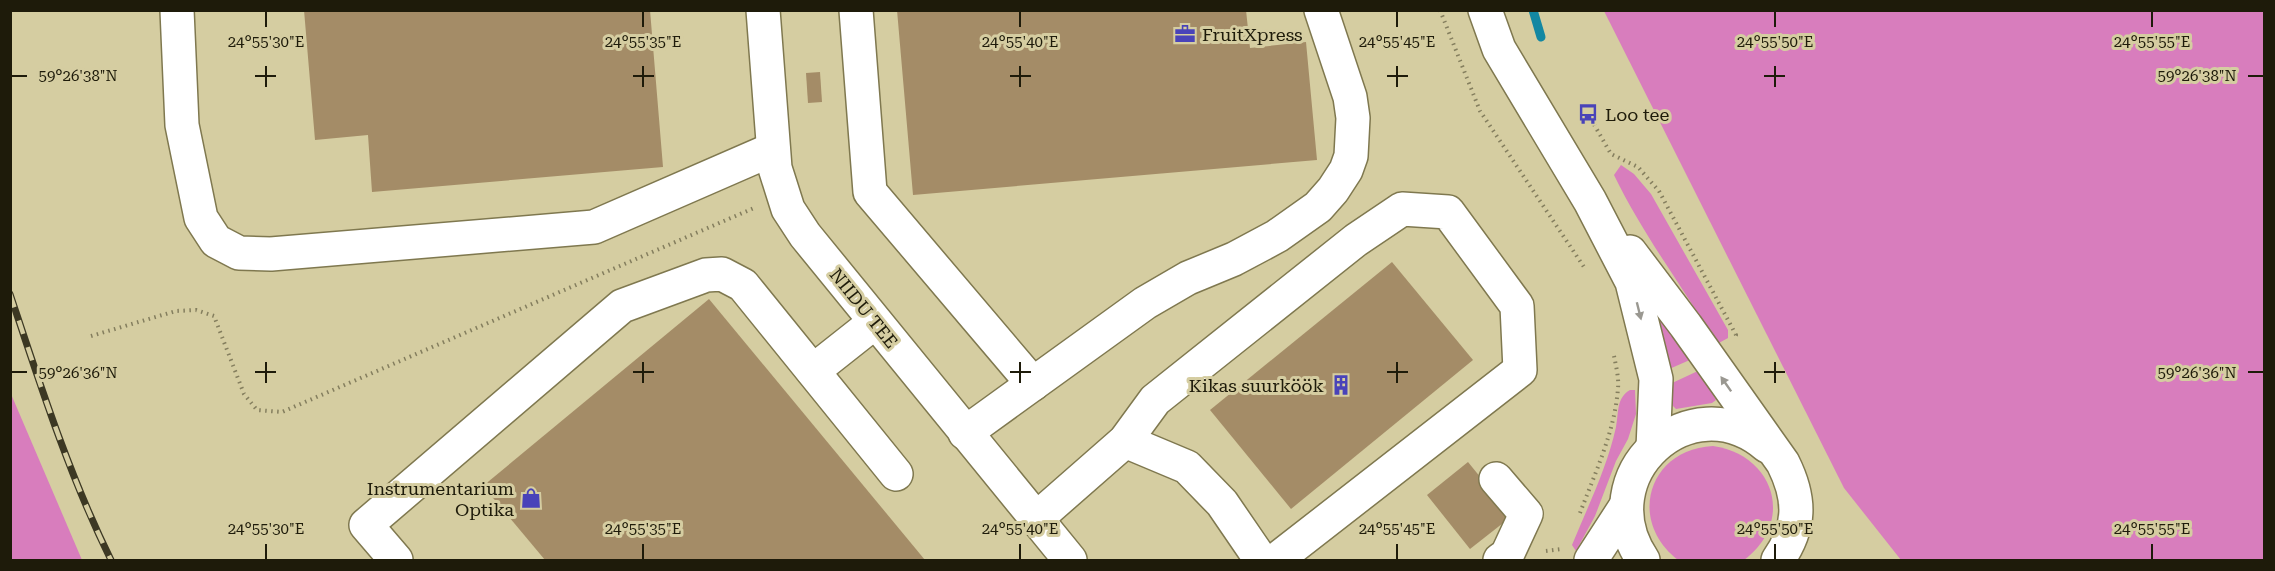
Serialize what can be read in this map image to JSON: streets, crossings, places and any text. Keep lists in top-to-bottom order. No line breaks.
{"streets":{"street":["NIIDU TEE"]},"places":{"office":["FruitXpress"],"bus stop":["Loo tee"],"building":["Kikas suurköök"],"shop":["Instrumentarium Optika"]},"coordinates":["24°55'30\"E","24°55'35\"E","24°55'40\"E","24°55'45\"E","24°55'50\"E","24°55'55\"E","59°26'38\"N","59°26'36\"N"]}
